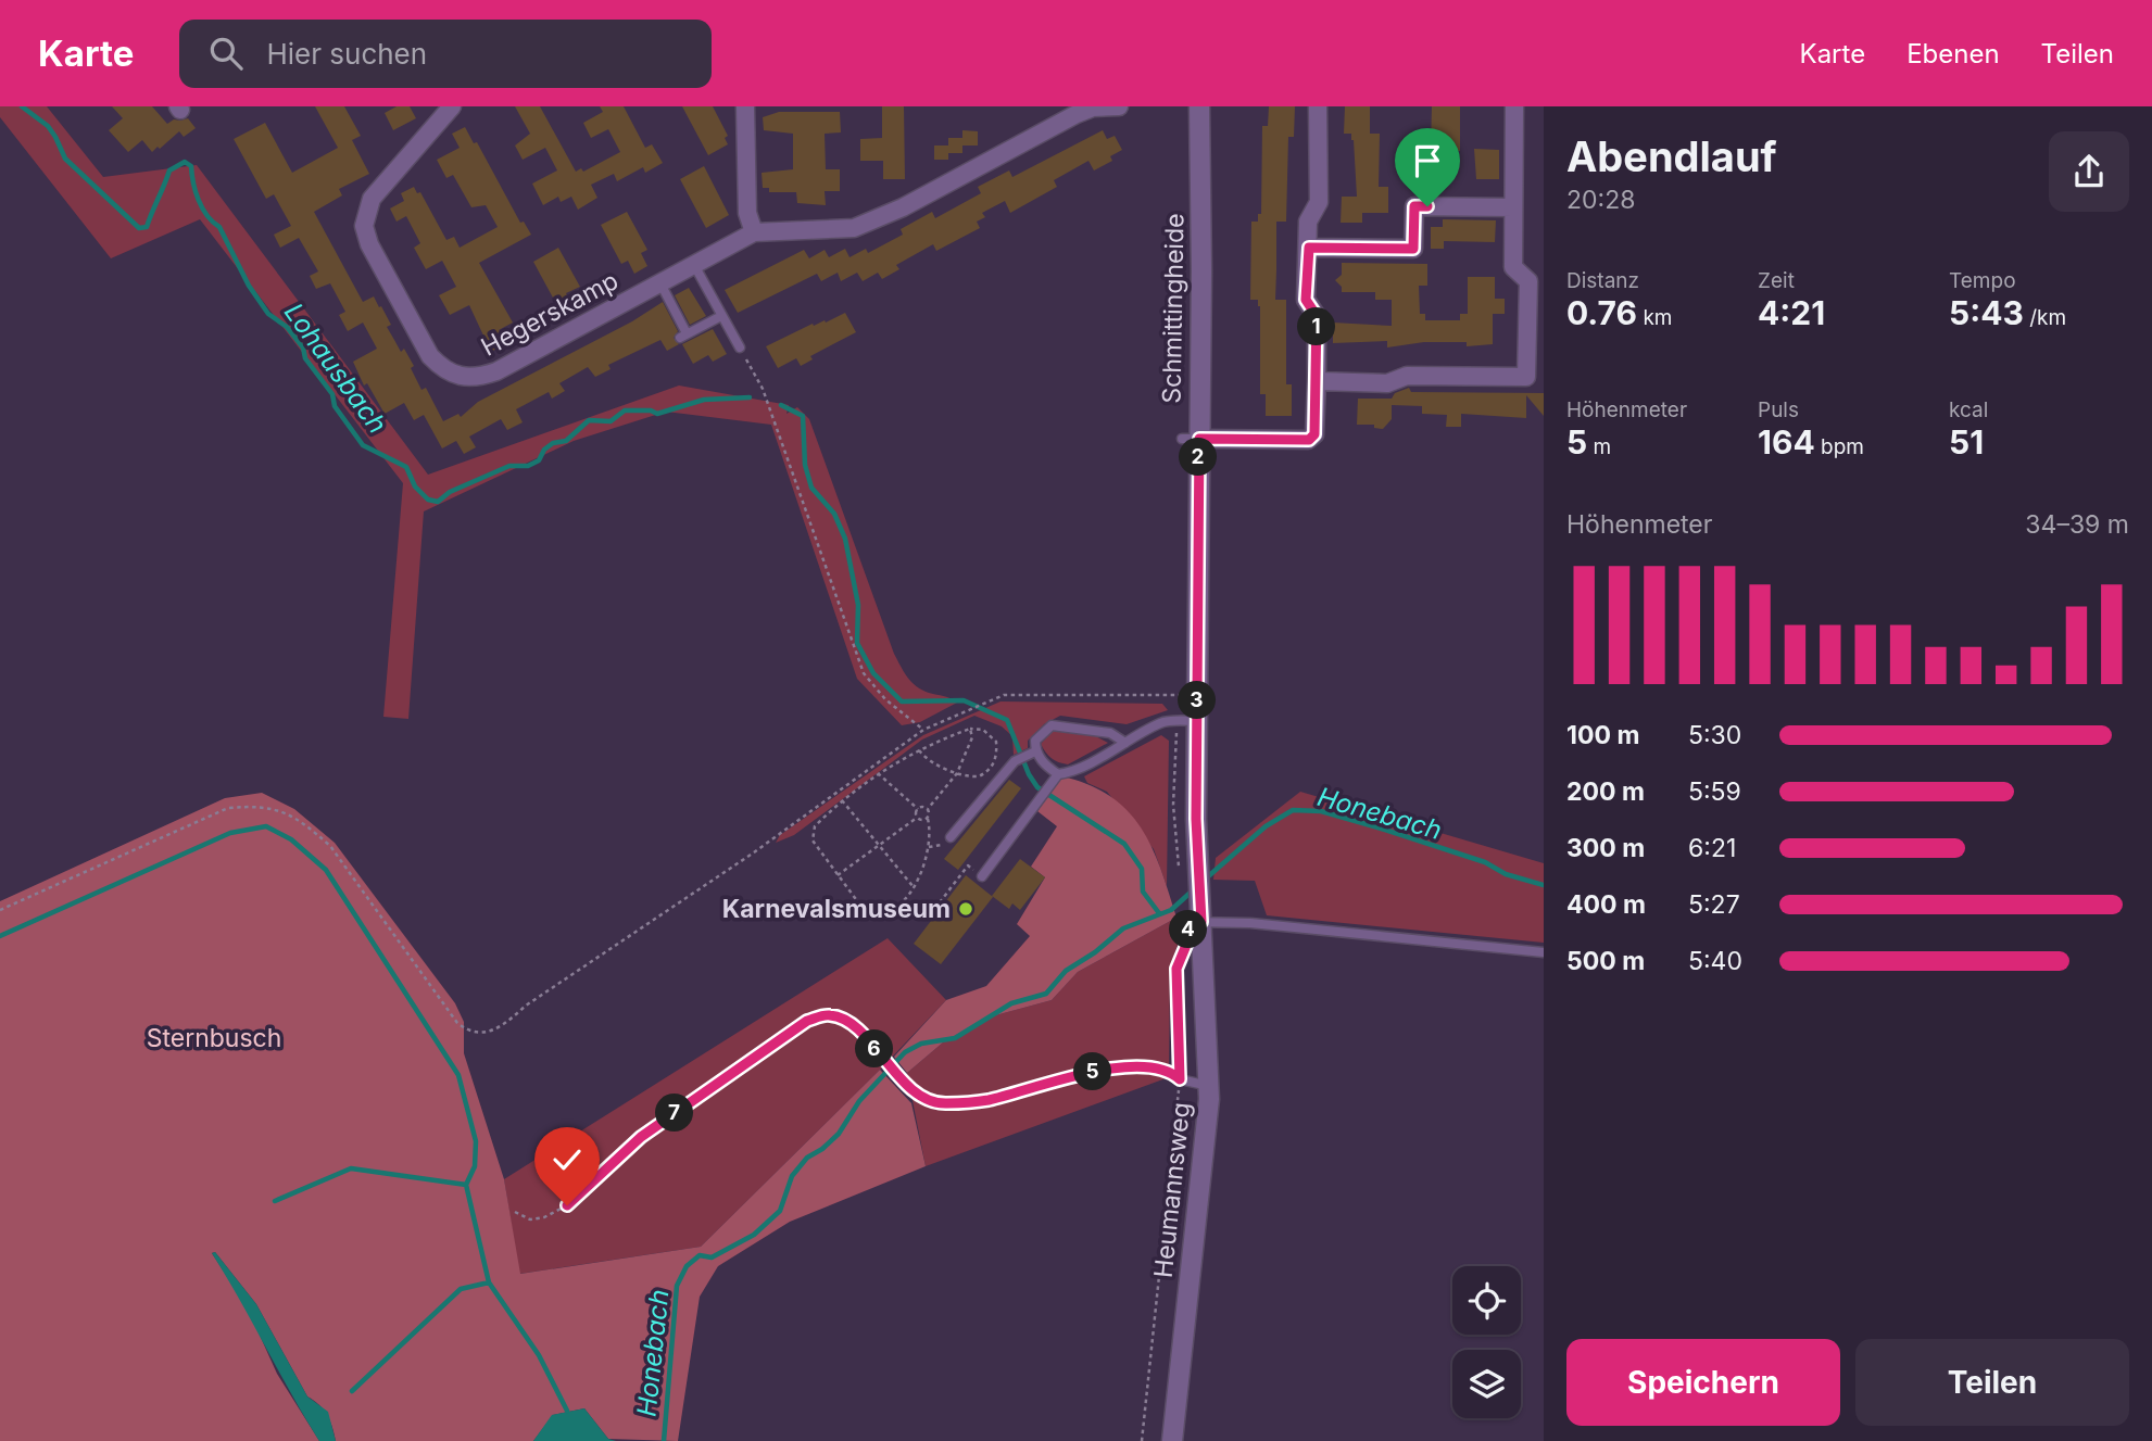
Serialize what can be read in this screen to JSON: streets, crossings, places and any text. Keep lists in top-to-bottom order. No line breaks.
{"streets":{"street":["Schmittingheide","Hegerskamp","Heumannsweg"]},"crossings":[["Schmittingheide","Heumannsweg"]],"water":["Lohausbach","Honebach"],"parks":["Sternbusch"],"places":["Karnevalsmuseum"],"page":{"header":"Karte","search":"Hier suchen","nav":["Karte","Ebenen","Teilen"],"heading":["Abendlauf","20:28"],"stats":[["Distanz","0.76 km"],["Zeit","4:21"],["Tempo","5:43 /km"],["Höhenmeter","5 m"],["Puls","164 bpm"],["kcal","51"]],"pins":["1","2","3","4","6","5","7"],"chart":["Höhenmeter","34–39 m"],"list":[{"name":"100 m","note":"5:30"},{"name":"200 m","note":"5:59"},{"name":"300 m","note":"6:21"},{"name":"400 m","note":"5:27"},{"name":"500 m","note":"5:40"}],"buttons":["Speichern","Teilen"]}}
